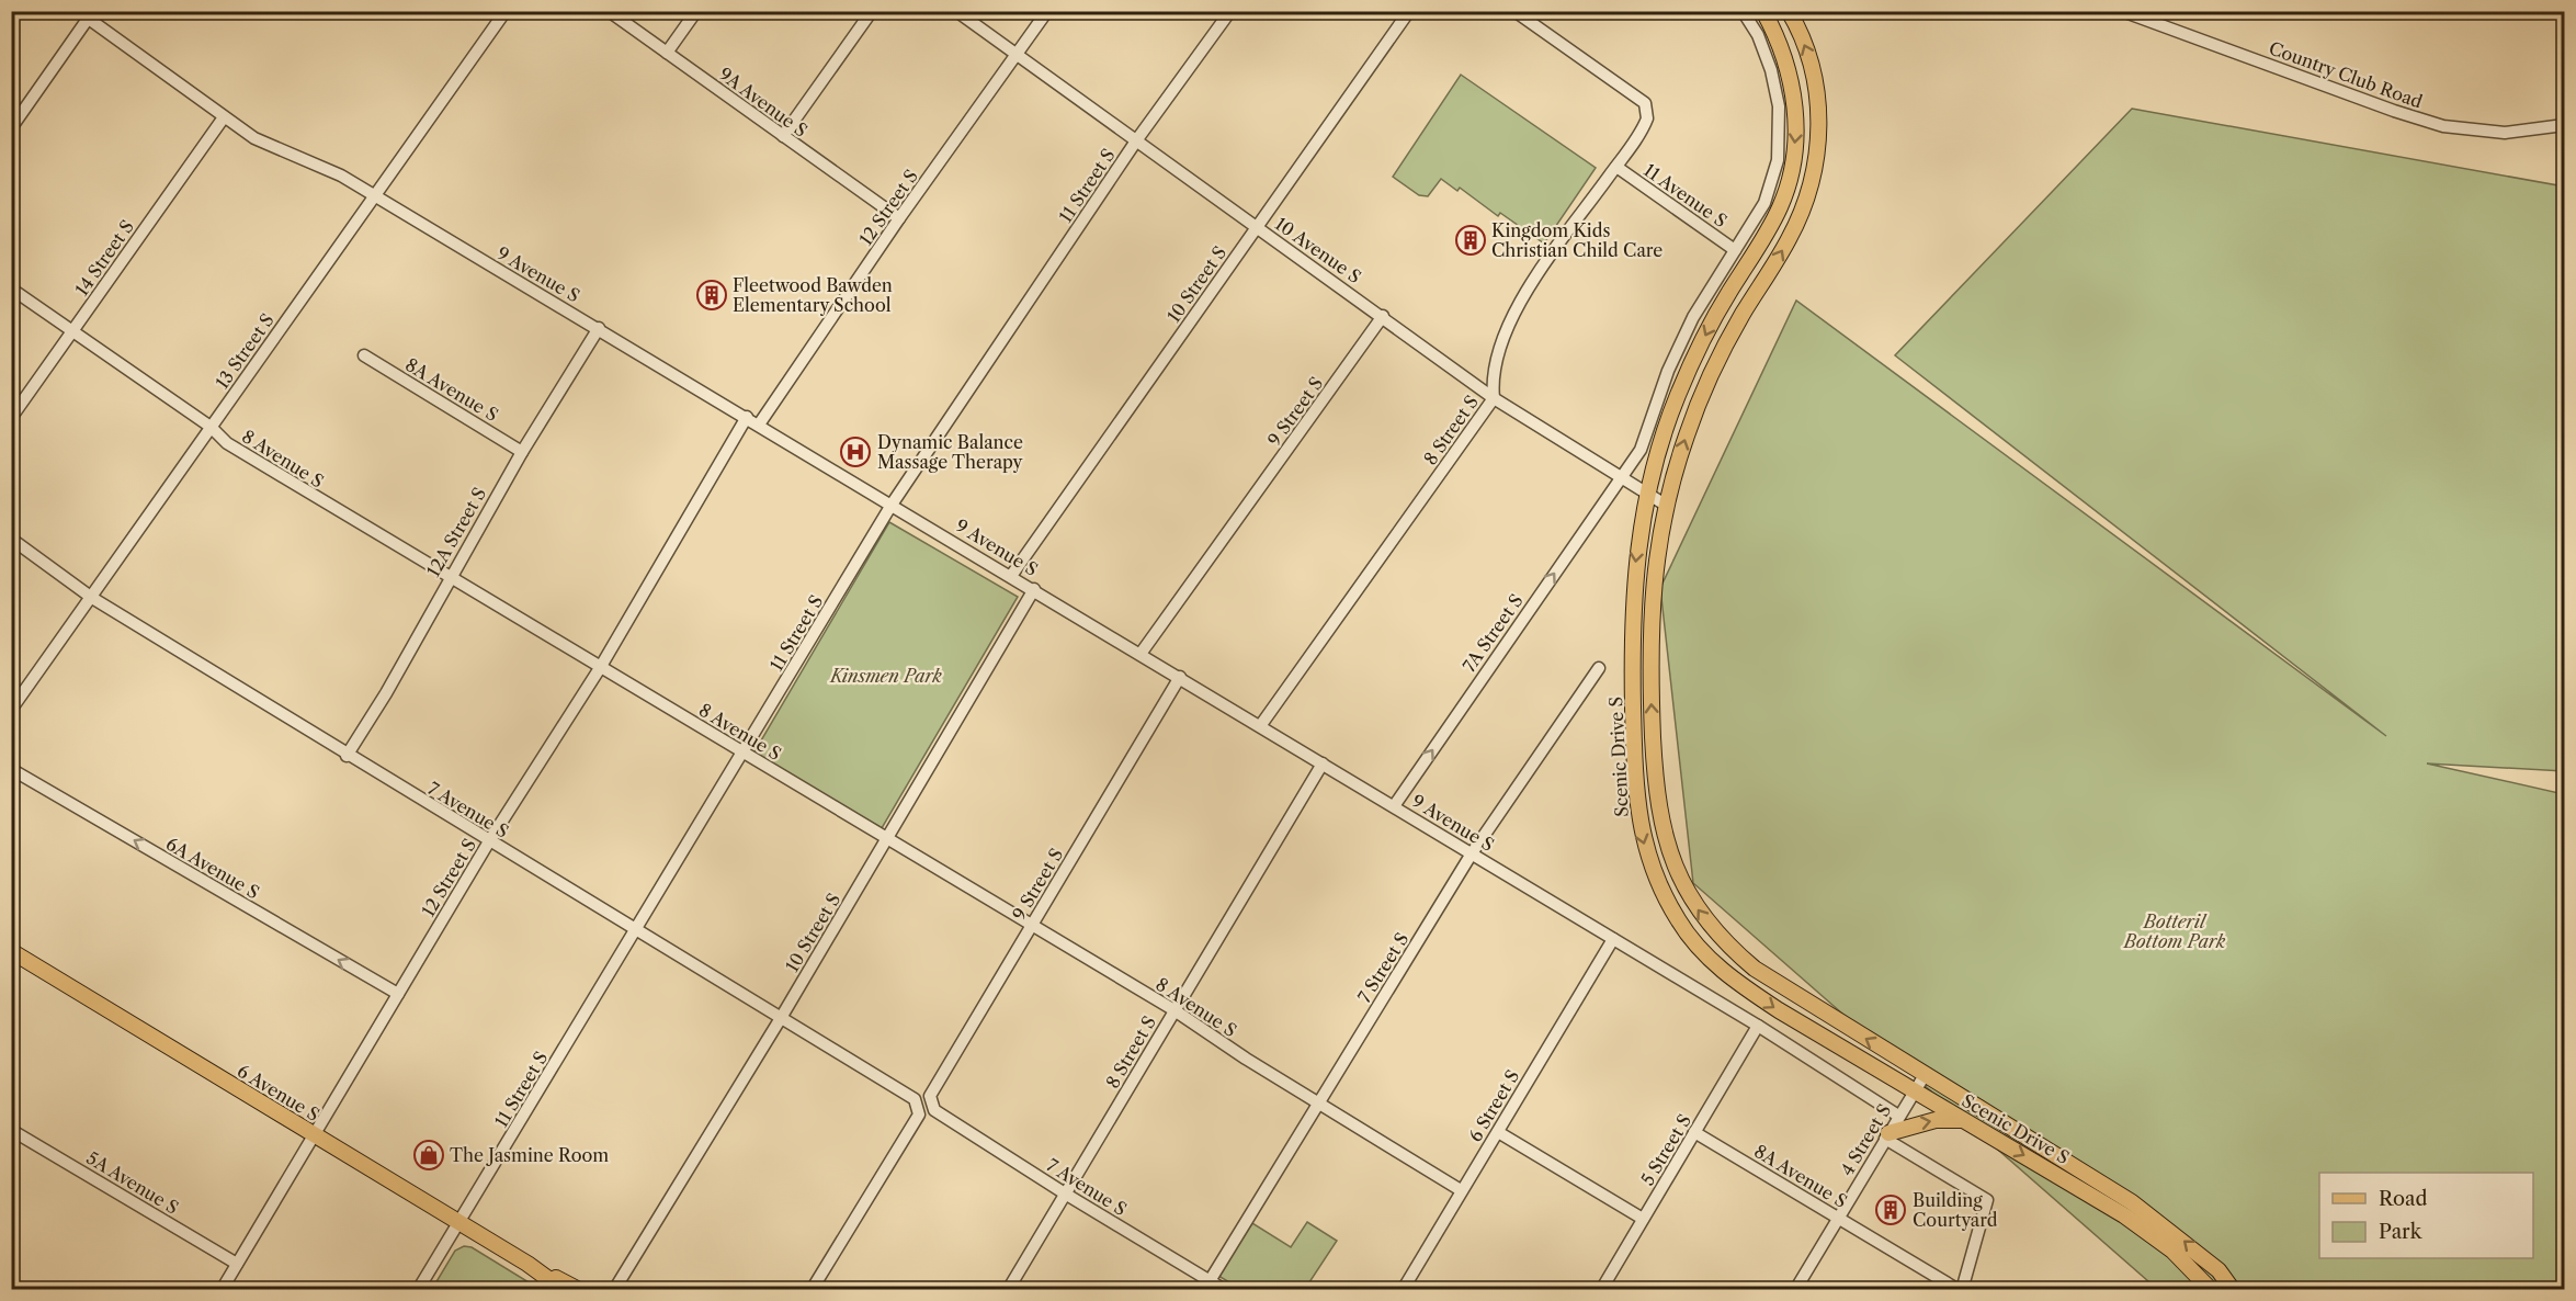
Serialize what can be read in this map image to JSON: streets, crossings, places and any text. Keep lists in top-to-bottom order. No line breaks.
{"streets":{"main road":["Scenic Drive S","6 Avenue S"],"street":["Country Club Road","9A Avenue S","11 Street S","11 Avenue S","12 Street S","10 Avenue S","14 Street S","9 Avenue S","10 Street S","13 Street S","8A Avenue S","9 Street S","8 Street S","8 Avenue S","12A Street S","7A Street S","7 Avenue S","6A Avenue S","7 Street S","6 Street S","4 Street S","5 Street S","5A Avenue S"]},"crossings":[["9A Avenue S","12 Street S"],["11 Street S","10 Avenue S"],["11 Street S","9 Avenue S"],["11 Street S","8 Avenue S"],["11 Street S","7 Avenue S"],["11 Street S","6 Avenue S"],["11 Avenue S","8 Street S"],["12 Street S","10 Avenue S"],["12 Street S","9 Avenue S"],["12 Street S","8 Avenue S"],["12 Street S","7 Avenue S"],["12 Street S","6A Avenue S"],["12 Street S","6 Avenue S"],["12 Street S","5A Avenue S"],["10 Avenue S","10 Street S"],["10 Avenue S","9 Street S"],["10 Avenue S","8 Street S"],["10 Avenue S","7A Street S"],["10 Avenue S","Scenic Drive S"],["14 Street S","9 Avenue S"],["14 Street S","8 Avenue S"],["9 Avenue S","10 Street S"],["9 Avenue S","13 Street S"],["9 Avenue S","9 Street S"],["9 Avenue S","8 Street S"],["9 Avenue S","12A Street S"],["9 Avenue S","7A Street S"],["9 Avenue S","7 Street S"],["9 Avenue S","6 Street S"],["9 Avenue S","4 Street S"],["9 Avenue S","5 Street S"],["10 Street S","8 Avenue S"],["10 Street S","7 Avenue S"],["13 Street S","8 Avenue S"],["13 Street S","7 Avenue S"],["8A Avenue S","12A Street S"],["8A Avenue S","4 Street S"],["8A Avenue S","5 Street S"],["9 Street S","8 Avenue S"],["9 Street S","7 Avenue S"],["8 Street S","8 Avenue S"],["8 Street S","7 Avenue S"],["8 Avenue S","12A Street S"],["8 Avenue S","7 Street S"],["8 Avenue S","6 Street S"],["12A Street S","7 Avenue S"],["Scenic Drive S","4 Street S"],["7 Avenue S","7 Street S"]],"one_way":["7A Street S","6A Avenue S"],"parks":["Kinsmen Park","Botteril Bottom Park"],"places":{"building":["Kingdom Kids Christian Child Care","Fleetwood Bawden Elementary School","Building Courtyard"],"hospital":["Dynamic Balance Massage Therapy"],"shop":["The Jasmine Room"]},"legend":["Road","Park"]}
